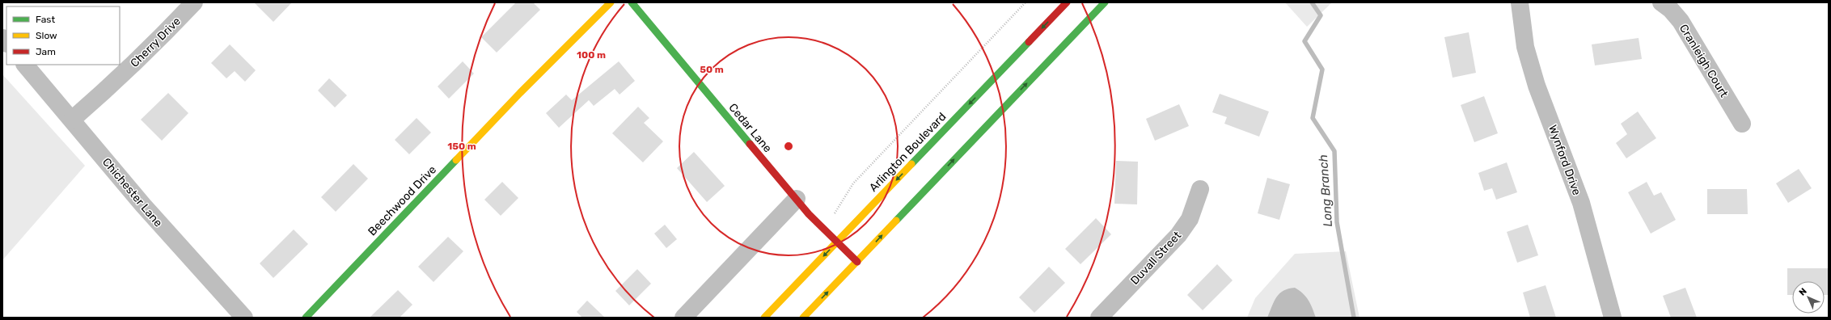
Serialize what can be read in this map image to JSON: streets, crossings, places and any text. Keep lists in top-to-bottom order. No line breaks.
{"streets":{"main road":["Cedar Lane","Arlington Boulevard","Beechwood Drive"],"street":["Cherry Drive","Cranleigh Court","Wynford Drive","Chichester Lane","Duvall Street"]},"crossings":[["Cherry Drive","Chichester Lane"],["Cedar Lane","Arlington Boulevard"]],"water":["Long Branch"],"legend":["Fast","Slow","Jam"],"north":"top left","rings":["100 m","50 m","150 m"]}
